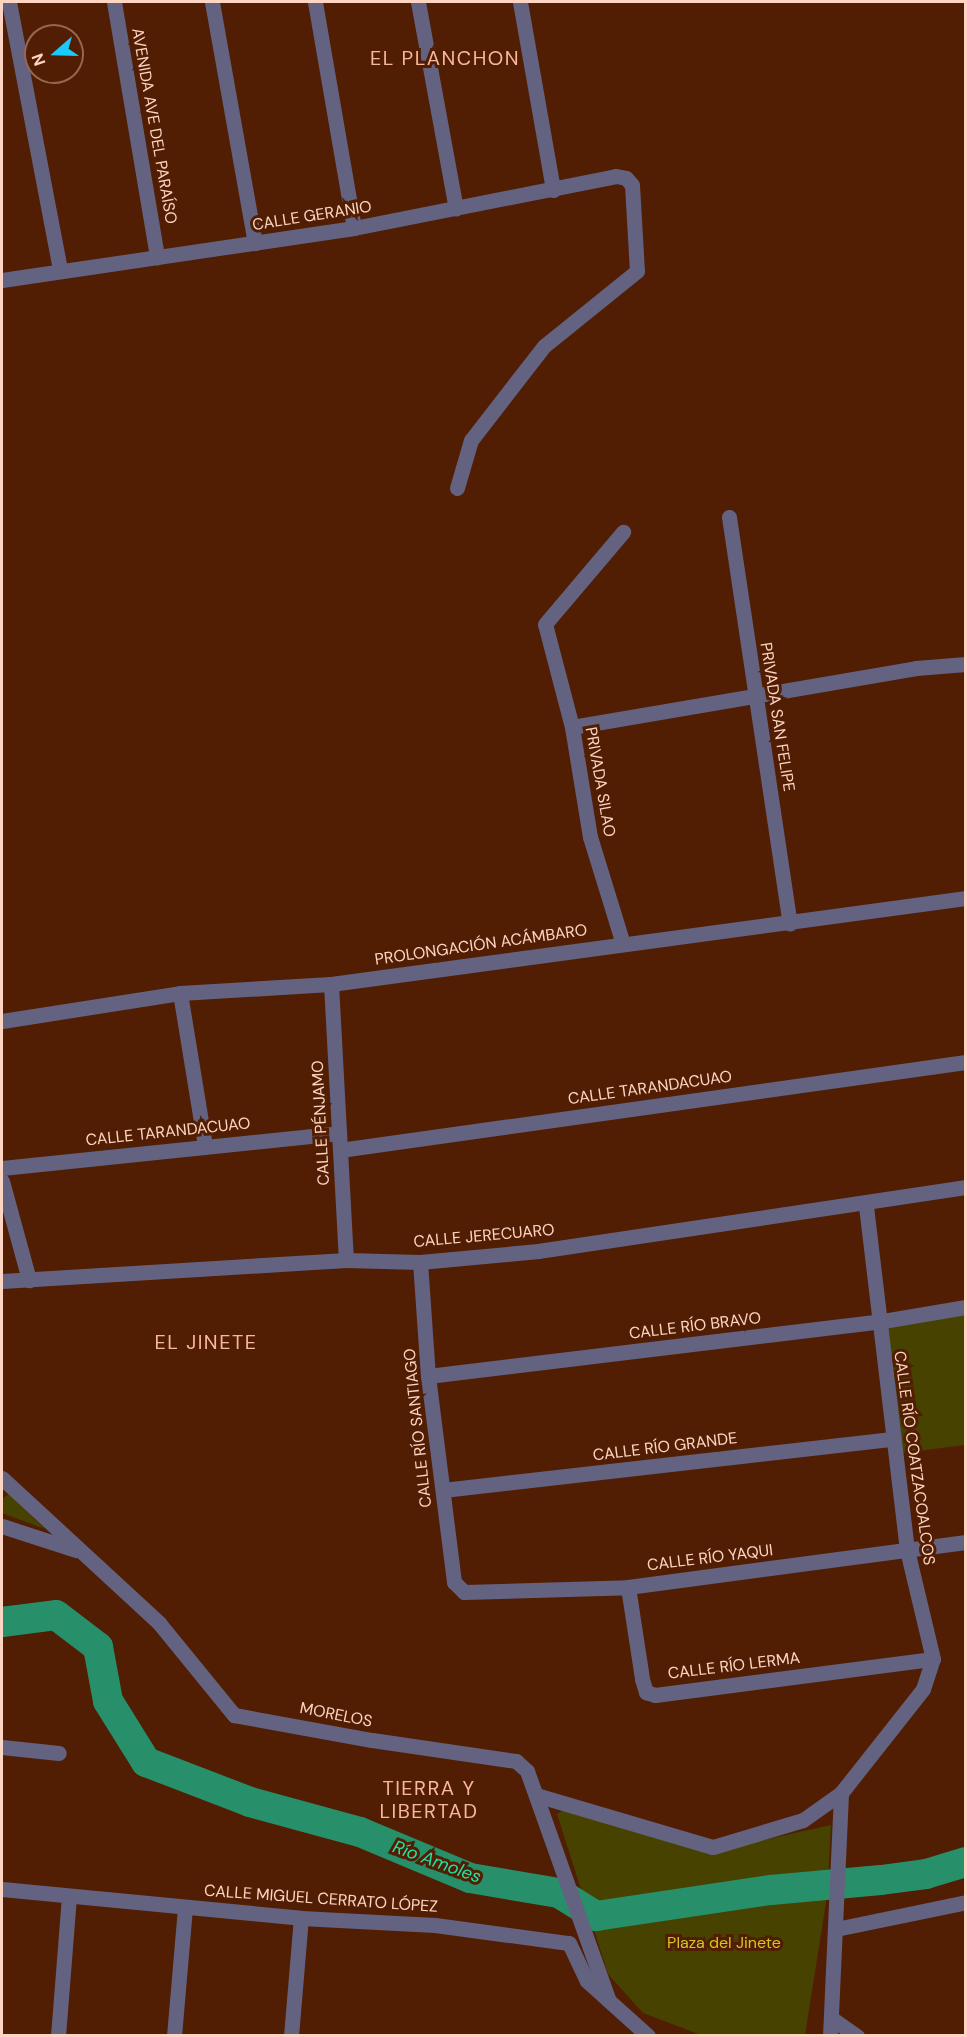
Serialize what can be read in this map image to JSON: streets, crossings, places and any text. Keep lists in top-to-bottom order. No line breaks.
{"streets":{"street":["AVENIDA AVE DEL PARAÍSO","CALLE GERANIO","PRIVADA SAN FELIPE","PRIVADA SILAO","PROLONGACIÓN ACÁMBARO","CALLE TARANDACUAO","CALLE PÉNJAMO","CALLE JERECUARO","CALLE RÍO BRAVO","CALLE RÍO SANTIAGO","CALLE RÍO GRANDE","CALLE RÍO COATZACOALCOS","CALLE RÍO YAQUI","CALLE RÍO LERMA","MORELOS","CALLE MIGUEL CERRATO LÓPEZ"]},"crossings":[["AVENIDA AVE DEL PARAÍSO","CALLE GERANIO"],["PRIVADA SAN FELIPE","PROLONGACIÓN ACÁMBARO"],["PRIVADA SILAO","PROLONGACIÓN ACÁMBARO"],["PROLONGACIÓN ACÁMBARO","CALLE PÉNJAMO"],["CALLE TARANDACUAO","CALLE PÉNJAMO"],["CALLE PÉNJAMO","CALLE JERECUARO"],["CALLE JERECUARO","CALLE RÍO SANTIAGO"],["CALLE JERECUARO","CALLE RÍO COATZACOALCOS"],["CALLE RÍO BRAVO","CALLE RÍO SANTIAGO"],["CALLE RÍO BRAVO","CALLE RÍO COATZACOALCOS"],["CALLE RÍO SANTIAGO","CALLE RÍO GRANDE"],["CALLE RÍO SANTIAGO","CALLE RÍO YAQUI"],["CALLE RÍO GRANDE","CALLE RÍO COATZACOALCOS"],["CALLE RÍO COATZACOALCOS","CALLE RÍO YAQUI"],["CALLE RÍO COATZACOALCOS","CALLE RÍO LERMA"],["CALLE RÍO YAQUI","CALLE RÍO LERMA"],["MORELOS","CALLE MIGUEL CERRATO LÓPEZ"]],"districts":["EL PLANCHON","EL JINETE","TIERRA Y LIBERTAD"],"water":["Río Amoles"],"parks":["Plaza del Jinete"],"north":"left"}
